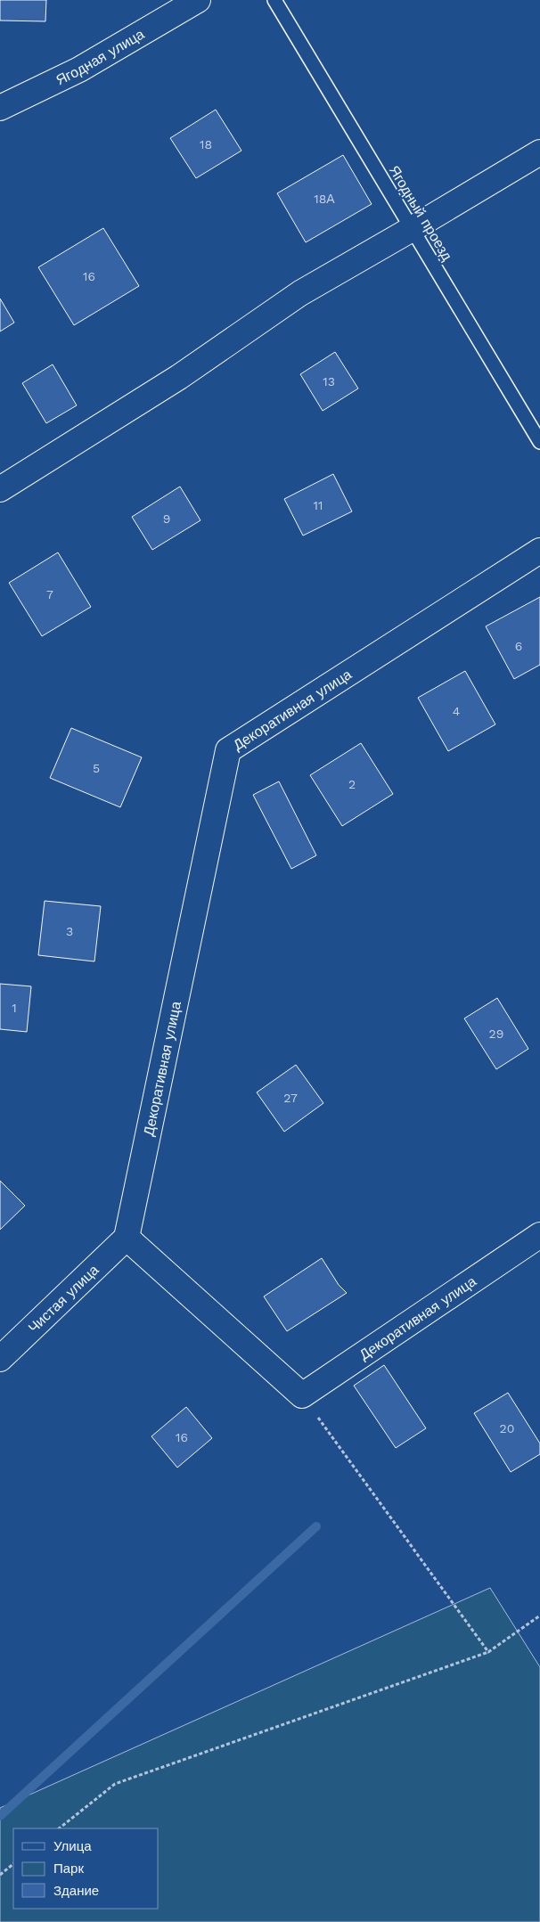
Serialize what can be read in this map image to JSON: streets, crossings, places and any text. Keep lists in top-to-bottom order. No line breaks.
{"streets":{"street":["Ягодная улица","Декоративная улица","Чистая улица"],"lane":["Ягодный проезд"]},"crossings":[["Декоративная улица","Чистая улица"]],"house_numbers":["18","18А","16","13","11","9","7","6","4","5","2","3","1","29","27","20","16"],"legend":["Улица","Парк","Здание"]}
